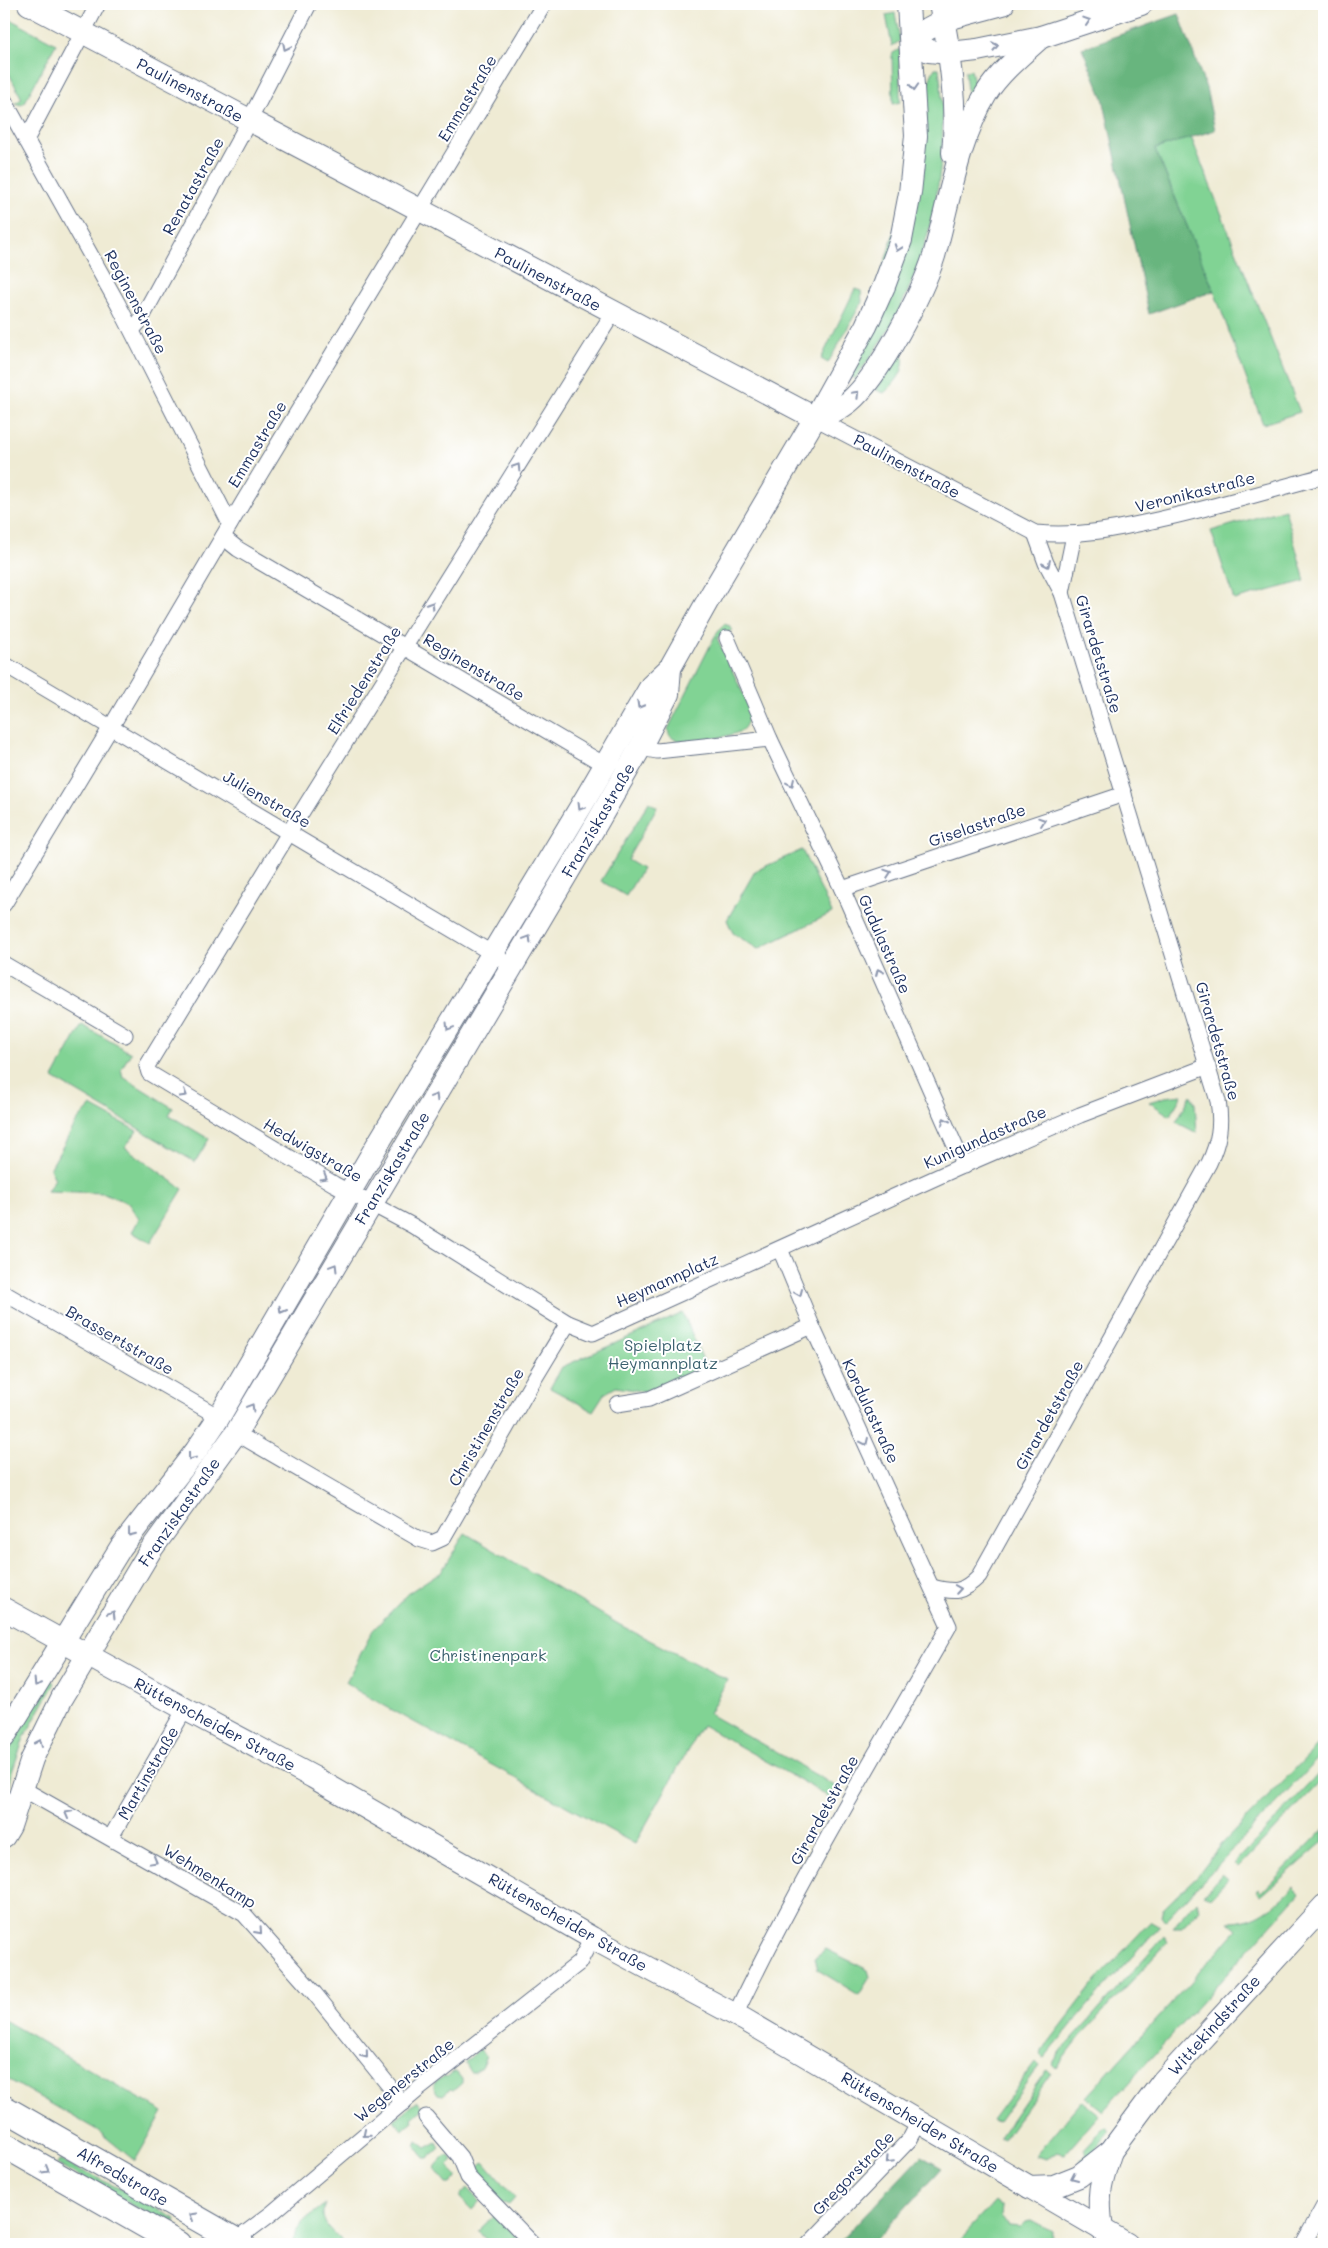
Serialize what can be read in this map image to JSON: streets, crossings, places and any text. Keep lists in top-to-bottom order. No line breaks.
{"streets":{"main road":["Paulinenstraße","Franziskastraße","Rüttenscheider Straße","Wittekindstraße","Alfredstraße"],"street":["Emmastraße","Renatastraße","Reginenstraße","Veronikastraße","Girardetstraße","Elfriedenstraße","Julienstraße","Giselastraße","Gudulastraße","Kunigundastraße","Hedwigstraße","Heymannplatz","Brassertstraße","Kordulastraße","Christinenstraße","Martinstraße","Wehmenkamp","Wegenerstraße","Gregorstraße"]},"crossings":[["Paulinenstraße","Emmastraße"],["Paulinenstraße","Renatastraße"],["Paulinenstraße","Veronikastraße"],["Paulinenstraße","Girardetstraße"],["Paulinenstraße","Elfriedenstraße"],["Paulinenstraße","Franziskastraße"],["Emmastraße","Reginenstraße"],["Emmastraße","Julienstraße"],["Renatastraße","Reginenstraße"],["Reginenstraße","Elfriedenstraße"],["Reginenstraße","Franziskastraße"],["Veronikastraße","Girardetstraße"],["Girardetstraße","Giselastraße"],["Girardetstraße","Kunigundastraße"],["Girardetstraße","Kordulastraße"],["Girardetstraße","Rüttenscheider Straße"],["Elfriedenstraße","Julienstraße"],["Elfriedenstraße","Hedwigstraße"],["Julienstraße","Franziskastraße"],["Franziskastraße","Hedwigstraße"],["Franziskastraße","Brassertstraße"],["Franziskastraße","Christinenstraße"],["Franziskastraße","Rüttenscheider Straße"],["Giselastraße","Gudulastraße"],["Gudulastraße","Kunigundastraße"],["Kunigundastraße","Heymannplatz"],["Kunigundastraße","Kordulastraße"],["Hedwigstraße","Heymannplatz"],["Hedwigstraße","Christinenstraße"],["Heymannplatz","Kordulastraße"],["Heymannplatz","Christinenstraße"],["Rüttenscheider Straße","Martinstraße"],["Rüttenscheider Straße","Wittekindstraße"],["Rüttenscheider Straße","Wegenerstraße"],["Rüttenscheider Straße","Gregorstraße"],["Martinstraße","Wehmenkamp"],["Wehmenkamp","Wegenerstraße"],["Wegenerstraße","Alfredstraße"]],"one_way":["Renatastraße","Elfriedenstraße","Giselastraße","Hedwigstraße","Kordulastraße","Wegenerstraße","Gregorstraße"],"parks":["Spielplatz Heymannplatz","Christinenpark"]}
